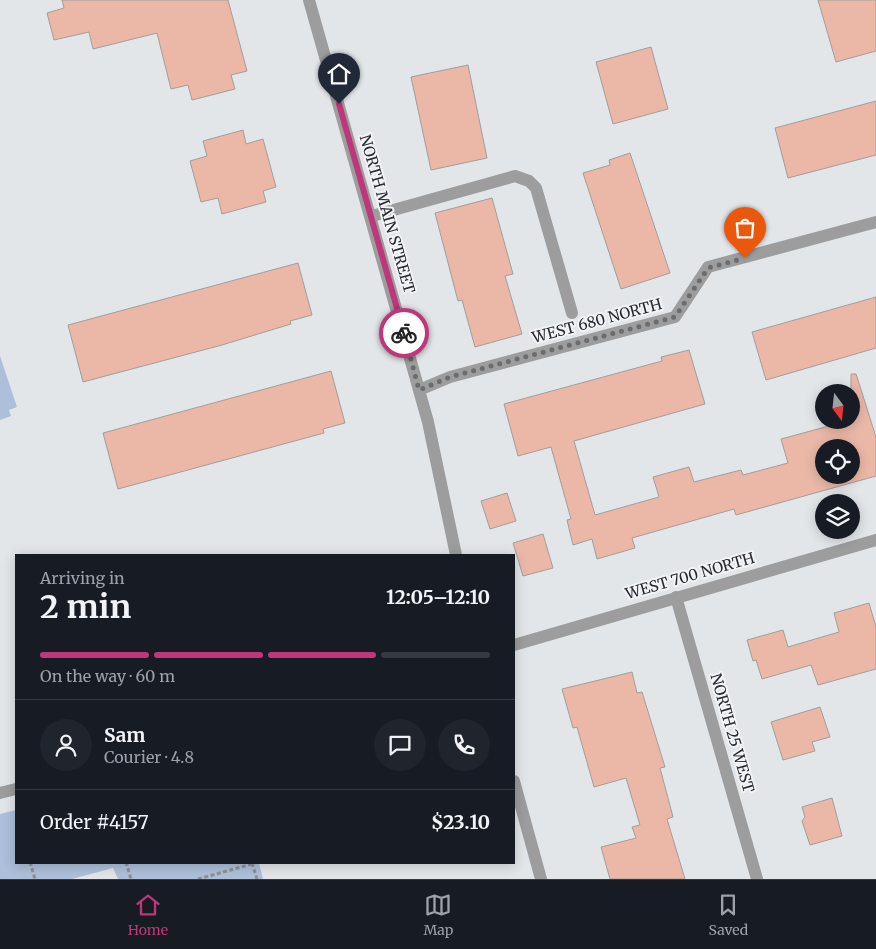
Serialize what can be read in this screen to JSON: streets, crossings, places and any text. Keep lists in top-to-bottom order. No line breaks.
{"streets":{"street":["NORTH MAIN STREET","WEST 680 NORTH","WEST 700 NORTH","NORTH 25 WEST"]},"crossings":[["NORTH MAIN STREET","WEST 680 NORTH"],["WEST 700 NORTH","NORTH 25 WEST"]],"north":"bottom","page":{"heading":["2 min","Arriving in","12:05–12:10"],"panel":["Sam","Courier · 4.8","Order #4157","$23.10"],"bar":"On the way · 60 m","tabs":["Home","Map","Saved"]}}
